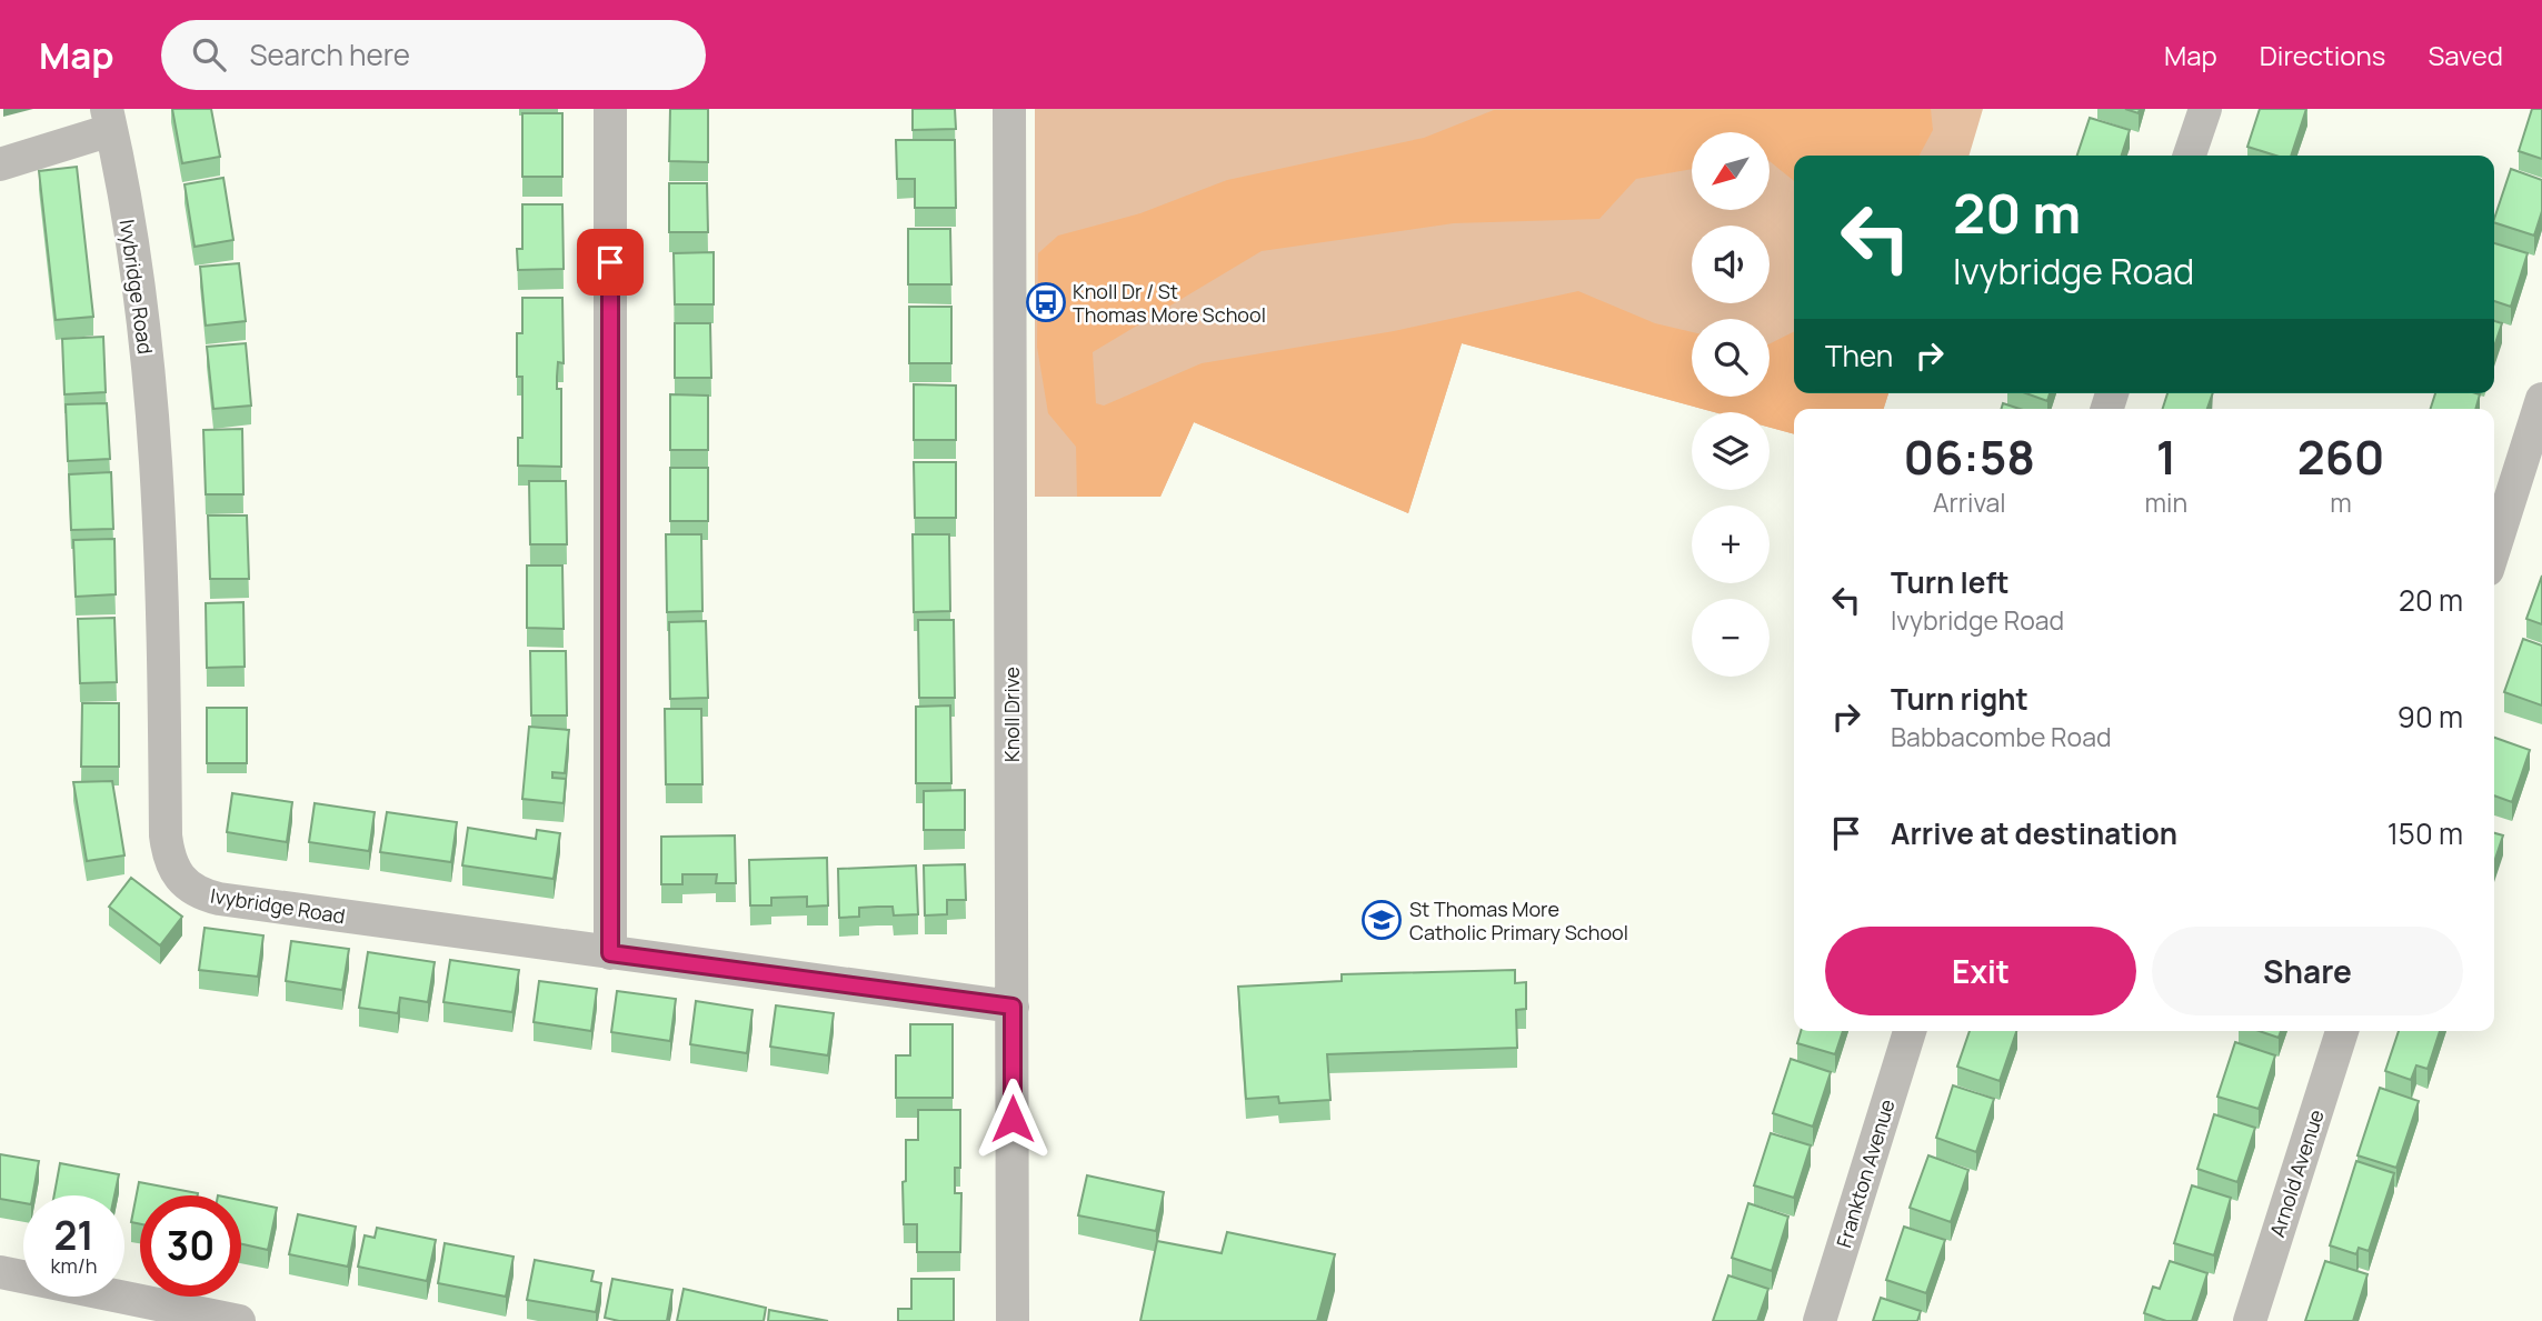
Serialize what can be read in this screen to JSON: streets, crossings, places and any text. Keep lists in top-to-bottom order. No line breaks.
{"streets":{"street":["Ivybridge Road","Knoll Drive","Frankton Avenue","Arnold Avenue"]},"crossings":[["Ivybridge Road","Knoll Drive"]],"places":{"bus stop":["Knoll Dr / St Thomas More School"],"school or university":["St Thomas More Catholic Primary School"]},"north":"bottom left","page":{"header":"Map","search":"Search here","nav":["Map","Directions","Saved"],"map_buttons":["+","−"],"turn":["20 m","Ivybridge Road"],"then":"Then","eta":["06:58","Arrival","1","min","260","m"],"list":[{"name":"Turn left","note":"Ivybridge Road","value":"20 m"},{"name":"Turn right","note":"Babbacombe Road","value":"90 m"},{"name":"Arrive at destination","value":"150 m"}],"buttons":["Exit","Share"],"speed":"21 km/h","limit":"30"}}
